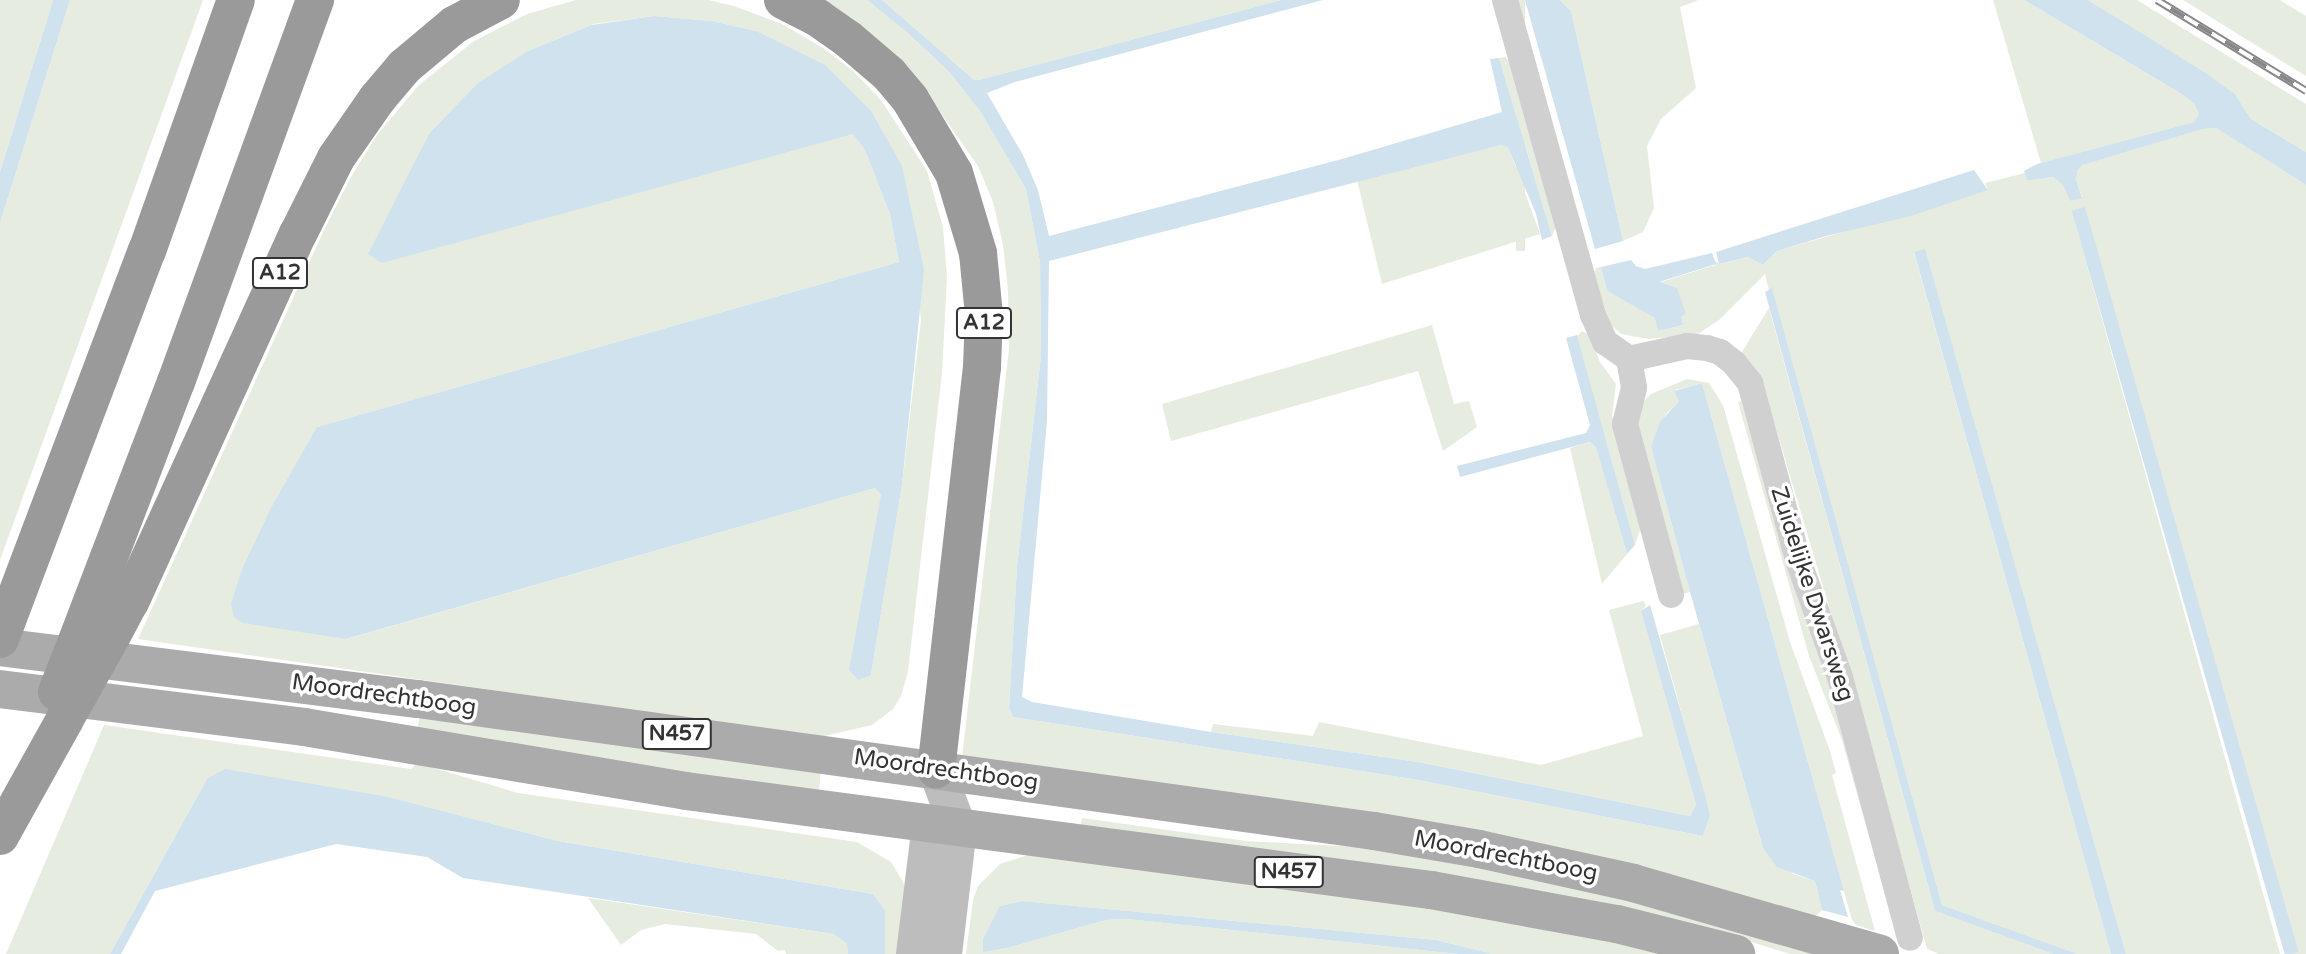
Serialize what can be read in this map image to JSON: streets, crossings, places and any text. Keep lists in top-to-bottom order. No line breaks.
{"streets":{"highway":["A12"],"main road":["Moordrechtboog","N457"],"street":["Zuidelijke Dwarsweg"]},"crossings":[["A12","Moordrechtboog"],["Zuidelijke Dwarsweg","Moordrechtboog"]]}
